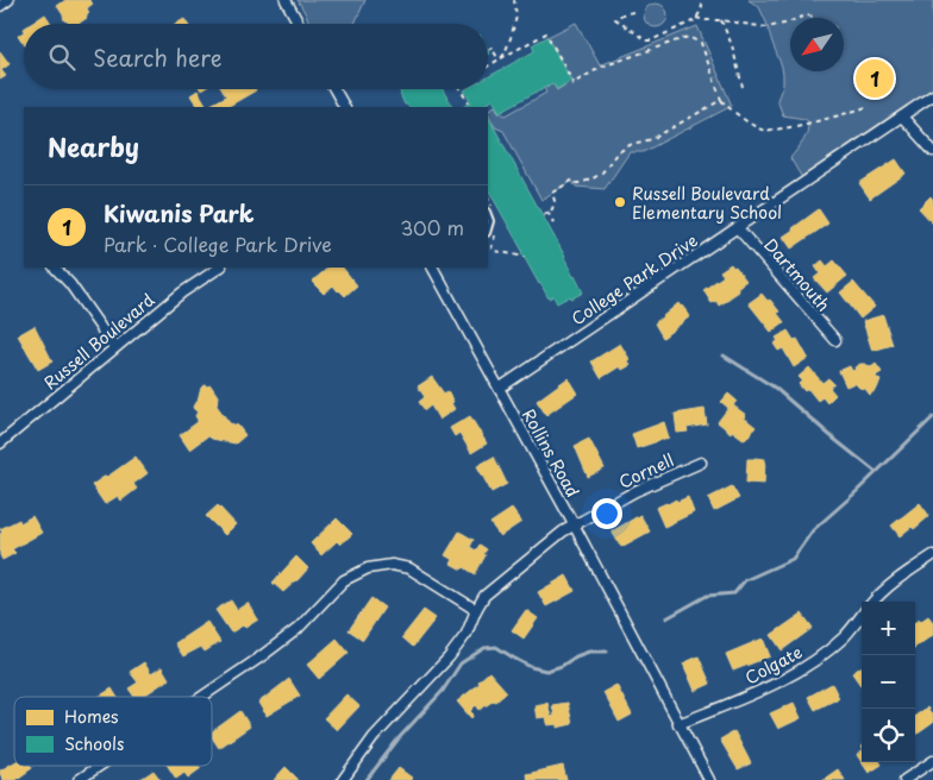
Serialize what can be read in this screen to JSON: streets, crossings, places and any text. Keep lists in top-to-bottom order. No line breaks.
{"streets":{"street":["Dartmouth","College Park Drive","Russell Boulevard","Rollins Road","Cornell","Colgate"]},"crossings":[["Dartmouth","College Park Drive"],["College Park Drive","Rollins Road"],["Rollins Road","Cornell"],["Rollins Road","Colgate"]],"places":["Russell Boulevard Elementary School"],"legend":["Homes","Schools"],"north":"bottom left","page":{"search":"Search here","pins":"1","heading":"Nearby","list":[{"mark":"1","name":"Kiwanis Park","note":"Park · College Park Drive","value":"300 m"}],"map_buttons":["+","−"]}}
